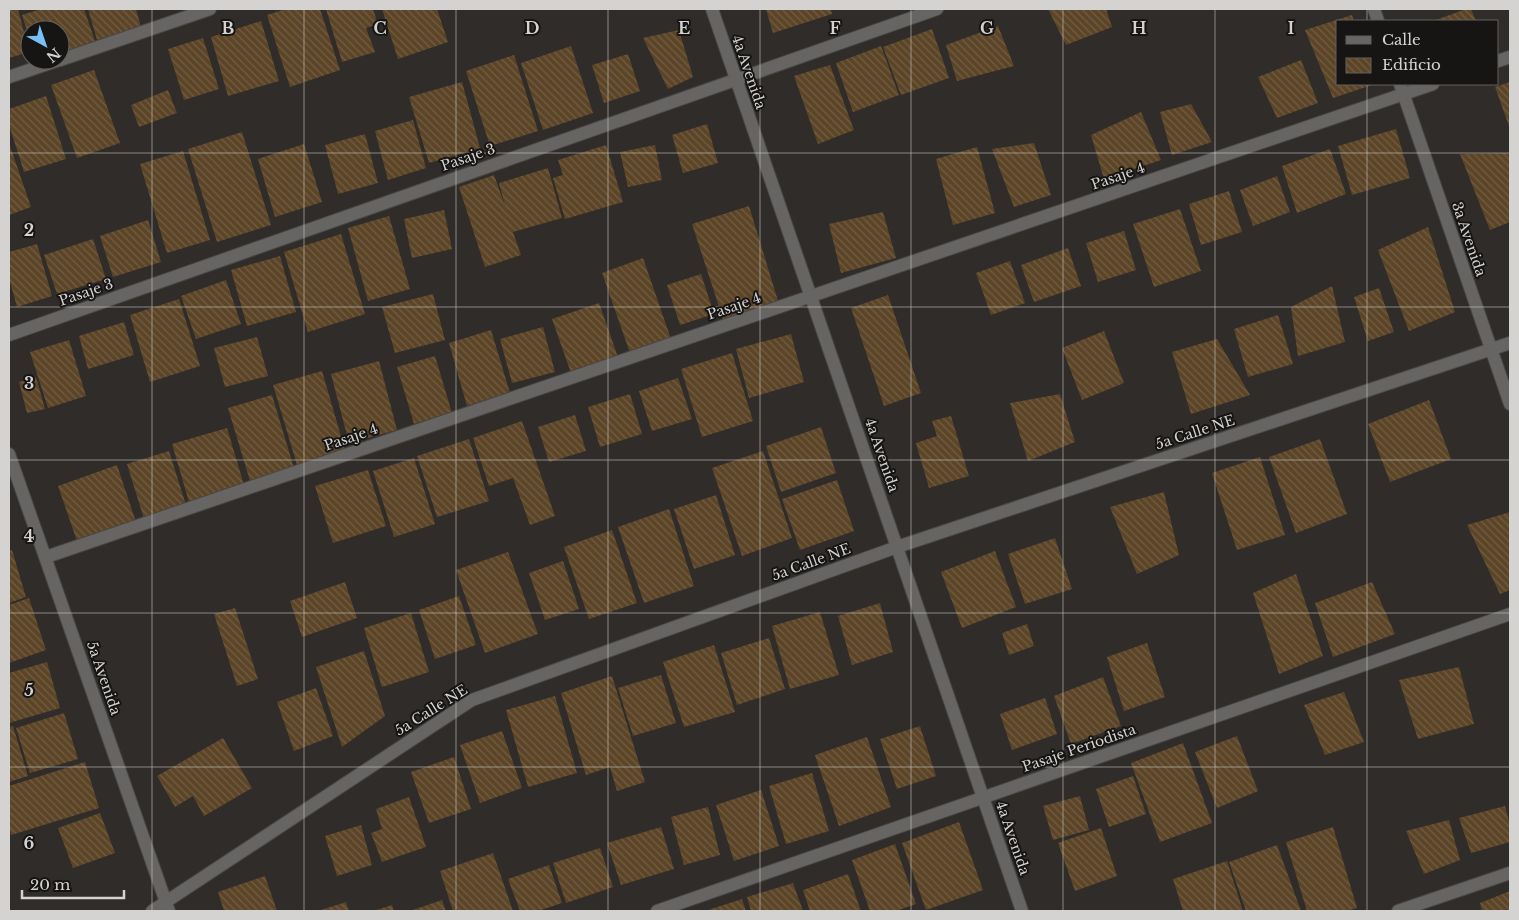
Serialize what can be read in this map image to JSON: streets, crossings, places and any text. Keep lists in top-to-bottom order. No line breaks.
{"streets":{"street":["4a Avenida","Pasaje 3","Pasaje 4","3a Avenida","5a Calle NE","5a Avenida","Pasaje Periodista"]},"crossings":[["4a Avenida","Pasaje 3"],["4a Avenida","Pasaje 4"],["4a Avenida","5a Calle NE"],["4a Avenida","Pasaje Periodista"],["Pasaje 4","3a Avenida"],["Pasaje 4","5a Avenida"],["3a Avenida","5a Calle NE"],["5a Calle NE","5a Avenida"]],"legend":["Calle","Edificio"],"scale_bar":"20 m","north":"bottom right","grid":{"columns":["B","C","D","E","F","G","H","I"],"rows":["2","3","4","5","6"]}}
